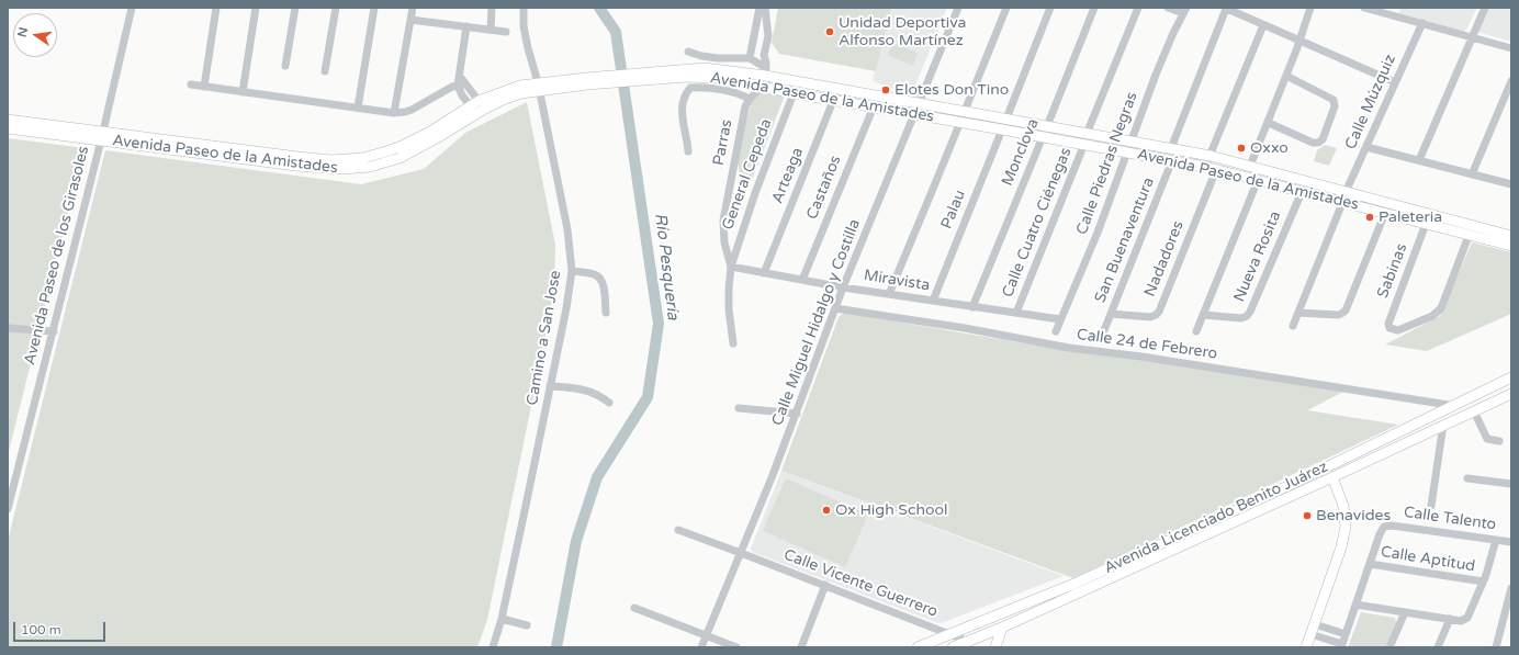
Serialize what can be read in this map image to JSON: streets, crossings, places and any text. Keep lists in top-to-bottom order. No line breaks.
{"streets":{"street":["Avenida Paseo de la Amistades","Calle Múzquiz","Parras","Monclova","Calle Piedras Negras","General Cepeda","Arteaga","Castaños","Palau","Calle Cuatro Ciénegas","San Buenaventura","Avenida Paseo de los Girasoles","Nueva Rosita","Nadadores","Sabinas","Miravista","Calle Miguel Hidalgo y Costilla","Camino a San Jose","Calle 24 de Febrero","Avenida Licenciado Benito Juárez","Calle Talento","Calle Aptitud","Calle Vicente Guerrero"]},"crossings":[["Avenida Paseo de la Amistades","Calle Múzquiz"],["Avenida Paseo de la Amistades","Parras"],["Avenida Paseo de la Amistades","Monclova"],["Avenida Paseo de la Amistades","Calle Piedras Negras"],["Avenida Paseo de la Amistades","General Cepeda"],["Avenida Paseo de la Amistades","Arteaga"],["Avenida Paseo de la Amistades","Castaños"],["Avenida Paseo de la Amistades","Palau"],["Avenida Paseo de la Amistades","Calle Cuatro Ciénegas"],["Avenida Paseo de la Amistades","San Buenaventura"],["Avenida Paseo de la Amistades","Avenida Paseo de los Girasoles"],["Avenida Paseo de la Amistades","Nueva Rosita"],["Avenida Paseo de la Amistades","Nadadores"],["Avenida Paseo de la Amistades","Sabinas"],["Avenida Paseo de la Amistades","Calle Miguel Hidalgo y Costilla"],["Avenida Paseo de la Amistades","Camino a San Jose"],["Parras","General Cepeda"],["Parras","Miravista"],["Monclova","Miravista"],["Calle Piedras Negras","Miravista"],["General Cepeda","Miravista"],["Arteaga","Miravista"],["Castaños","Miravista"],["Palau","Miravista"],["Calle Cuatro Ciénegas","Miravista"],["San Buenaventura","Nadadores"],["Miravista","Calle Miguel Hidalgo y Costilla"],["Calle Miguel Hidalgo y Costilla","Calle 24 de Febrero"],["Calle Miguel Hidalgo y Costilla","Calle Vicente Guerrero"],["Calle 24 de Febrero","Avenida Licenciado Benito Juárez"],["Avenida Licenciado Benito Juárez","Calle Vicente Guerrero"],["Calle Talento","Calle Aptitud"]],"water":["Río Pesquería"],"places":["Unidad Deportiva Alfonso Martínez","Elotes Don Tino","Oxxo","Paleteria","Ox High School","Benavides"],"scale_bar":"100 m","north":"left"}
